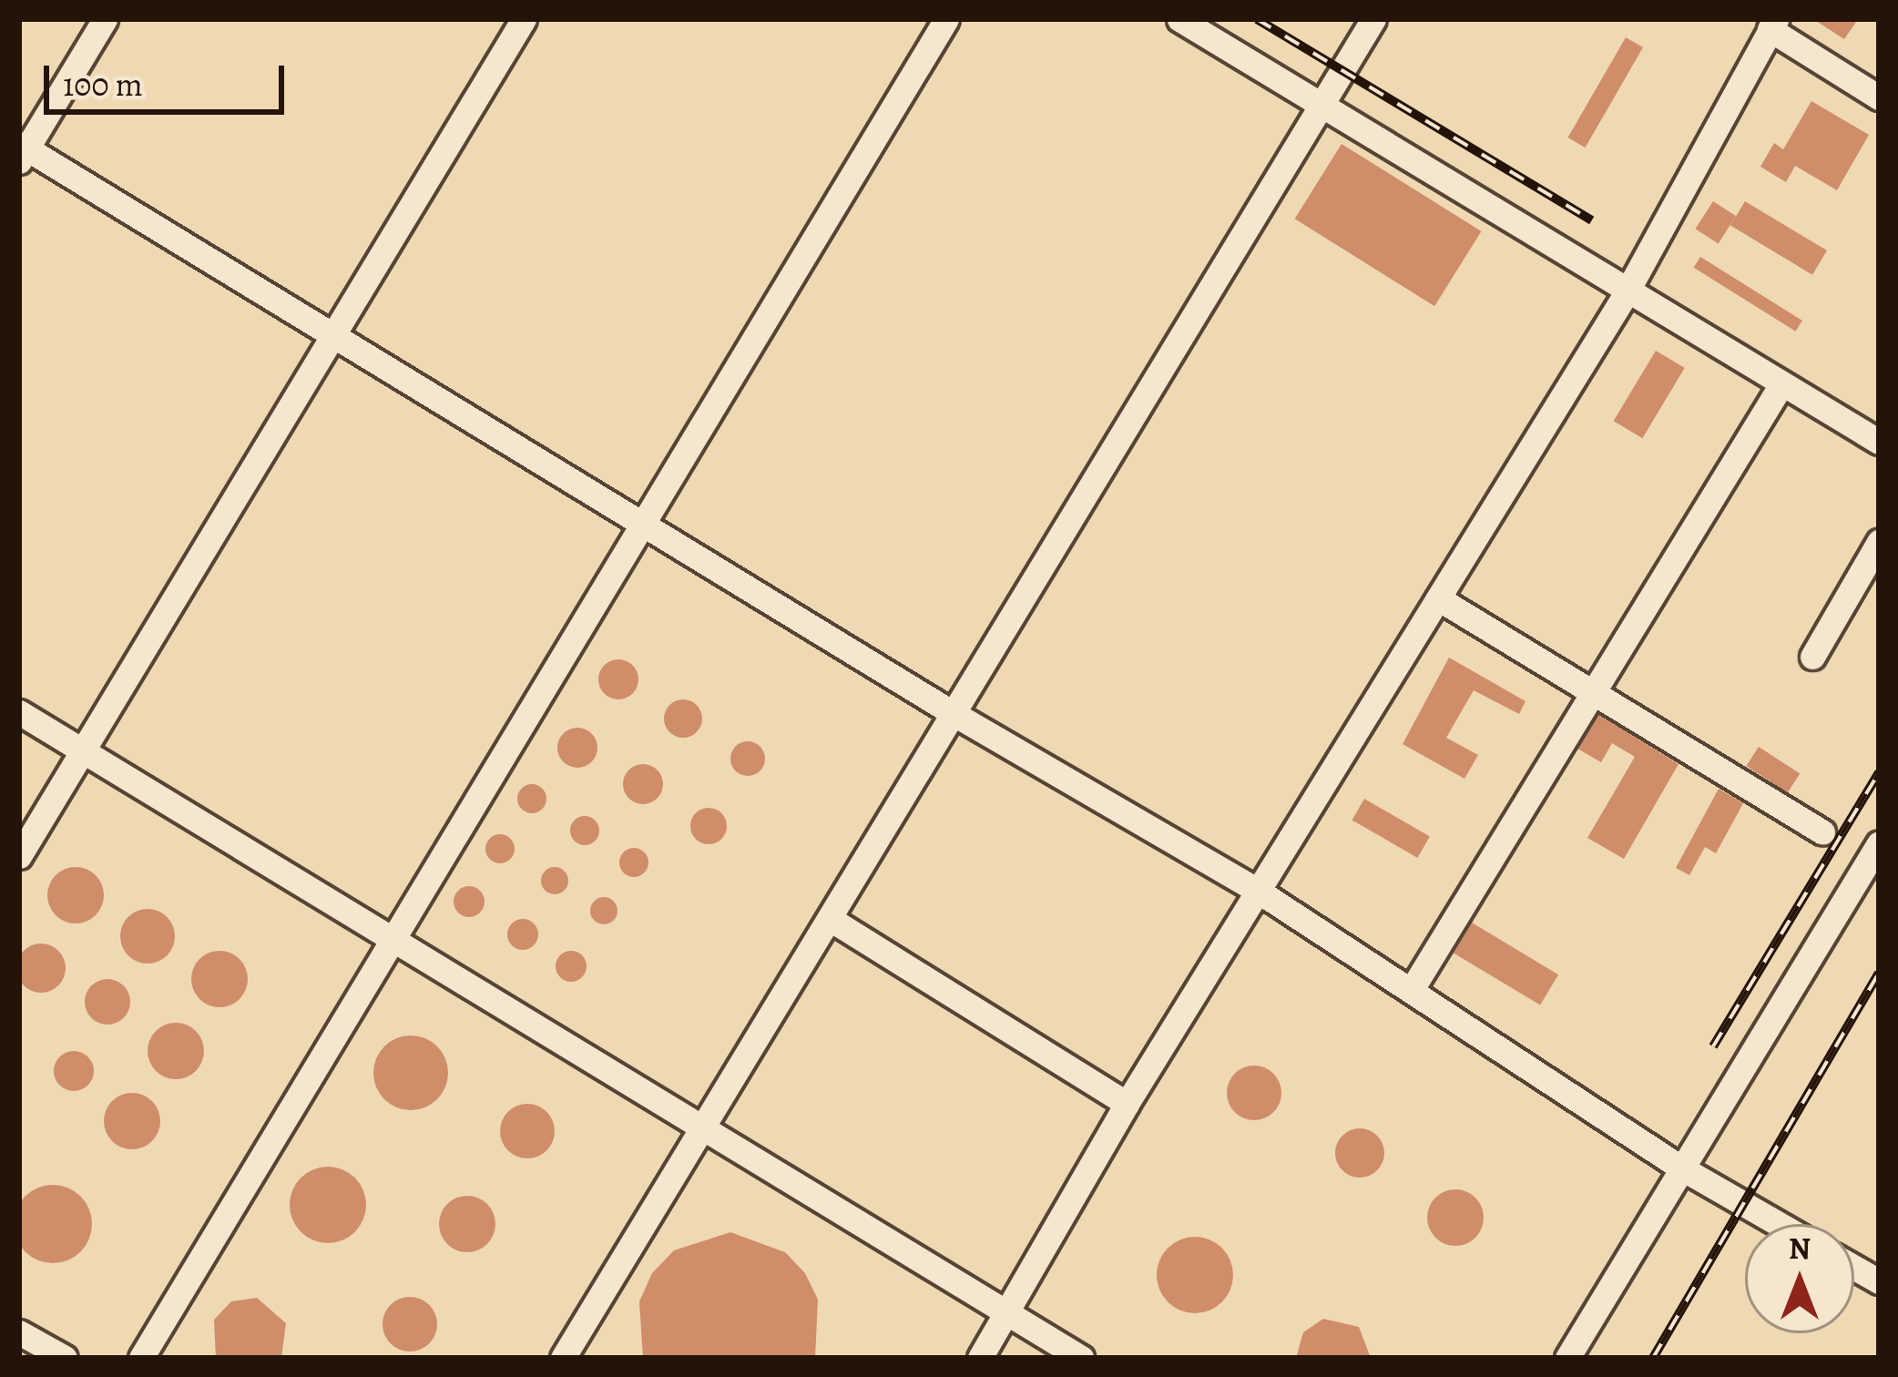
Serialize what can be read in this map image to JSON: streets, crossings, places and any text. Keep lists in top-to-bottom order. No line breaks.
{"scale_bar":"100 m","north":"top"}
